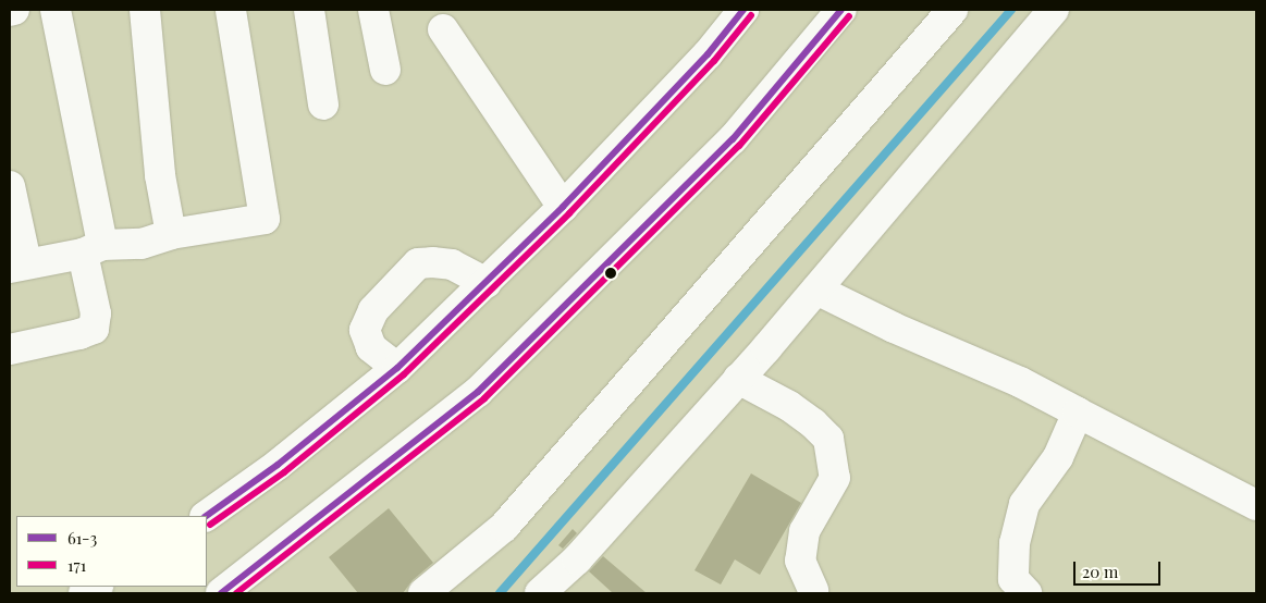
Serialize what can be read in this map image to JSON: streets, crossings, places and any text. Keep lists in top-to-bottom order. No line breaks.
{"lines":["transit line 61-3","transit line 171"],"legend":["61-3","171"],"scale_bar":"20 m"}
